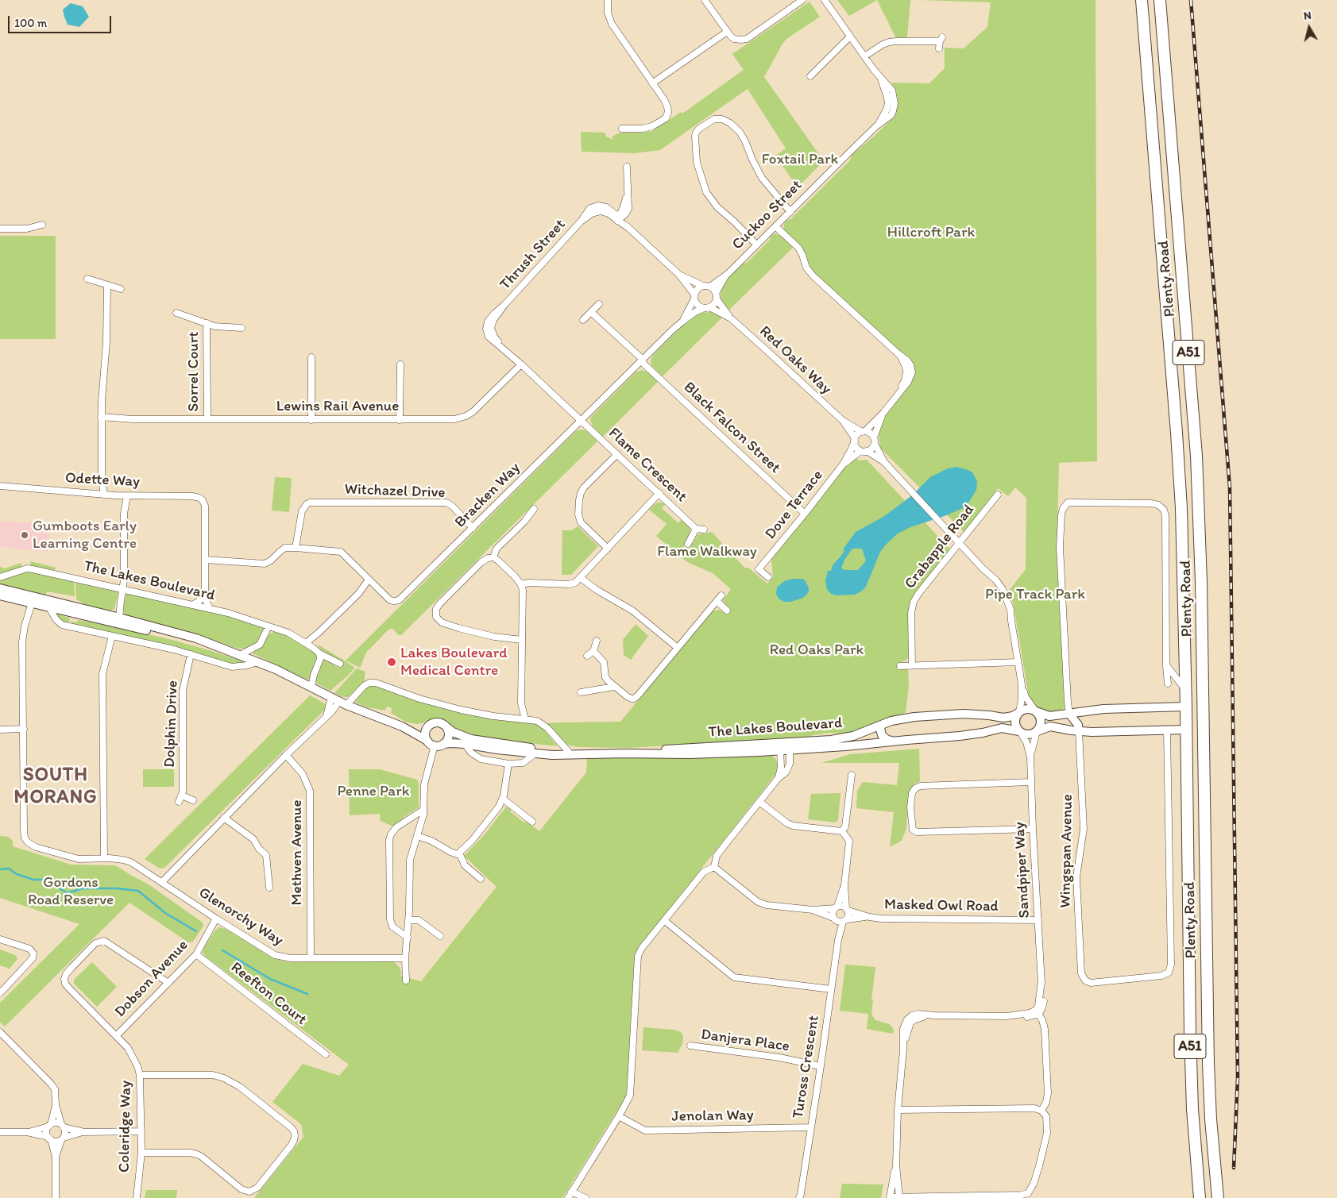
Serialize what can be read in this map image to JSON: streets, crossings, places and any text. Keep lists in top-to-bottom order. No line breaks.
{"streets":{"highway":["Plenty Road","A51"],"street":["Cuckoo Street","Thrush Street","Red Oaks Way","Sorrel Court","Lewins Rail Avenue","Black Falcon Street","Flame Crescent","Odette Way","Witchazel Drive","Bracken Way","Dove Terrace","Crabapple Road","The Lakes Boulevard","Dolphin Drive","Wingspan Avenue","Methven Avenue","Sandpiper Way","Masked Owl Road","Glenorchy Way","Dobson Avenue","Reefton Court","Danjera Place","Tuross Crescent","Jenolan Way","Coleridge Way"]},"crossings":[["Cuckoo Street","Red Oaks Way"],["Cuckoo Street","Bracken Way"],["Thrush Street","Lewins Rail Avenue"],["Thrush Street","Flame Crescent"],["Thrush Street","Bracken Way"],["Plenty Road","Wingspan Avenue"],["Red Oaks Way","Bracken Way"],["Red Oaks Way","Dove Terrace"],["Sorrel Court","Lewins Rail Avenue"],["Black Falcon Street","Bracken Way"],["Black Falcon Street","Dove Terrace"],["Flame Crescent","Bracken Way"],["Witchazel Drive","Bracken Way"],["The Lakes Boulevard","Sandpiper Way"],["Methven Avenue","Glenorchy Way"],["Sandpiper Way","Masked Owl Road"],["Glenorchy Way","Dobson Avenue"],["Dobson Avenue","Reefton Court"],["Dobson Avenue","Coleridge Way"],["Danjera Place","Tuross Crescent"],["Tuross Crescent","Jenolan Way"]],"districts":["SOUTH MORANG"],"parks":["Foxtail Park","Hillcroft Park","Flame Walkway","Pipe Track Park","Red Oaks Park","Penne Park","Gordons Road Reserve"],"places":["Gumboots Early Learning Centre","Lakes Boulevard Medical Centre"],"scale_bar":"100 m","north":"top"}
